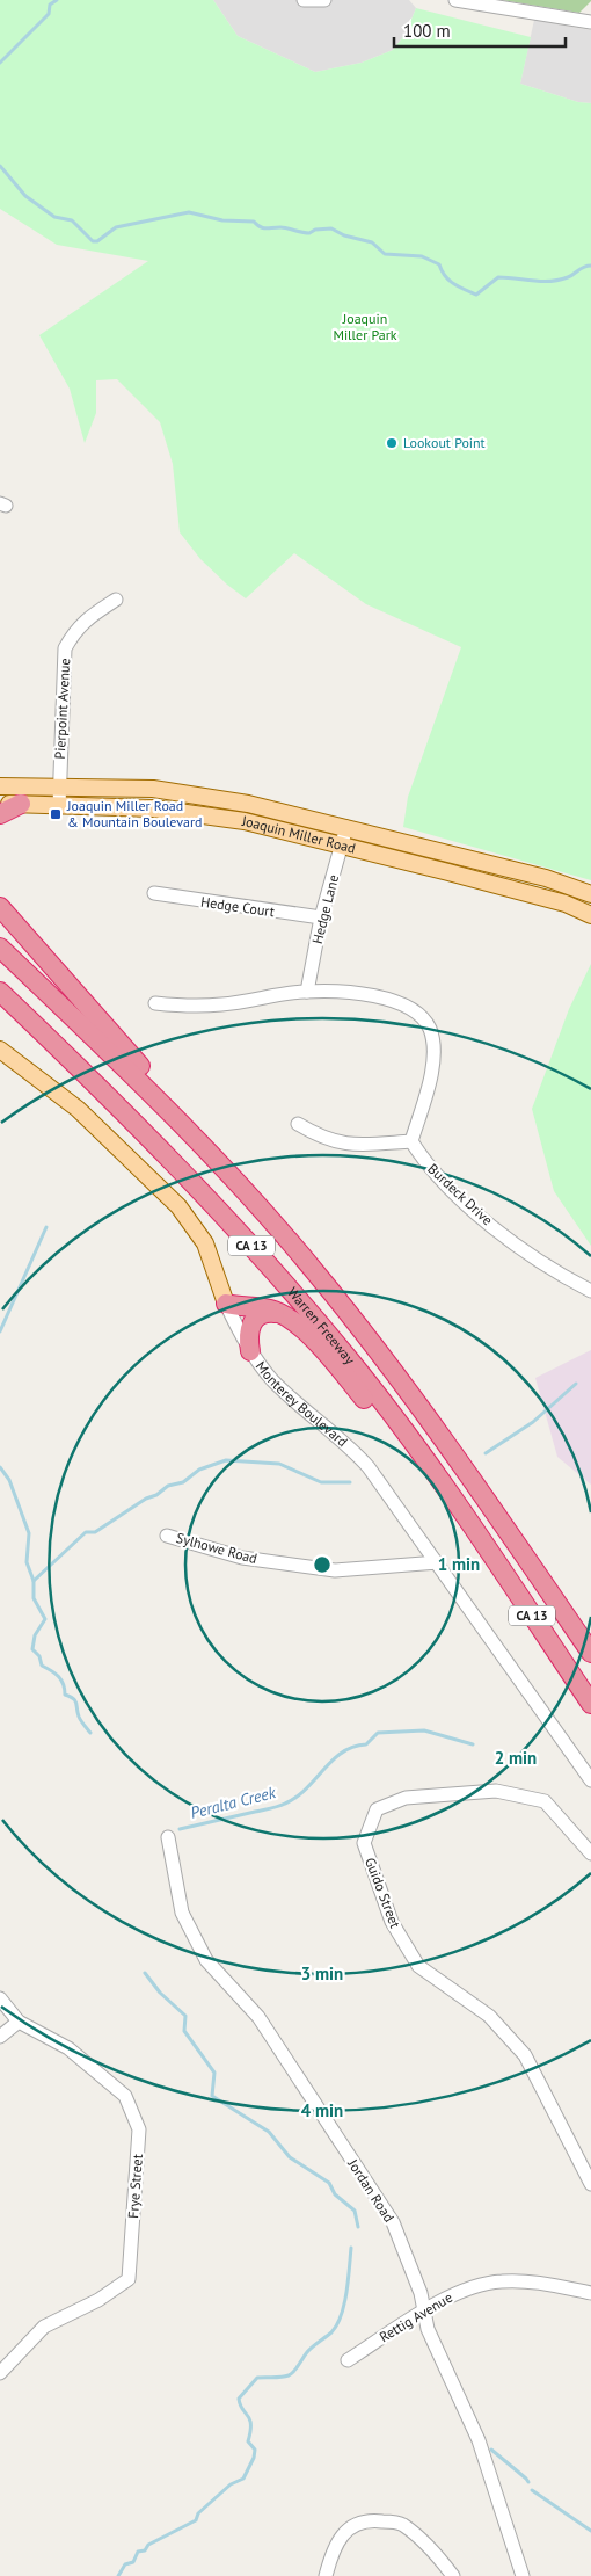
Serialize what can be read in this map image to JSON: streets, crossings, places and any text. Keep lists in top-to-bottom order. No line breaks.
{"streets":{"highway":["CA 13","Warren Freeway"],"main road":["Joaquin Miller Road","Monterey Boulevard"],"street":["Pierpoint Avenue","Hedge Court","Hedge Lane","Burdeck Drive","Sylhowe Road","Guido Street","Frye Street","Jordan Road","Rettig Avenue"]},"crossings":[["Pierpoint Avenue","Joaquin Miller Road"],["Joaquin Miller Road","Hedge Lane"],["Hedge Court","Hedge Lane"],["Monterey Boulevard","Sylhowe Road"],["Jordan Road","Rettig Avenue"]],"water":["Peralta Creek"],"parks":["Joaquin Miller Park"],"places":{"other":["Lookout Point"],"transit":["Joaquin Miller Road & Mountain Boulevard"]},"scale_bar":"100 m","rings":["1 min","2 min","3 min","4 min"]}
